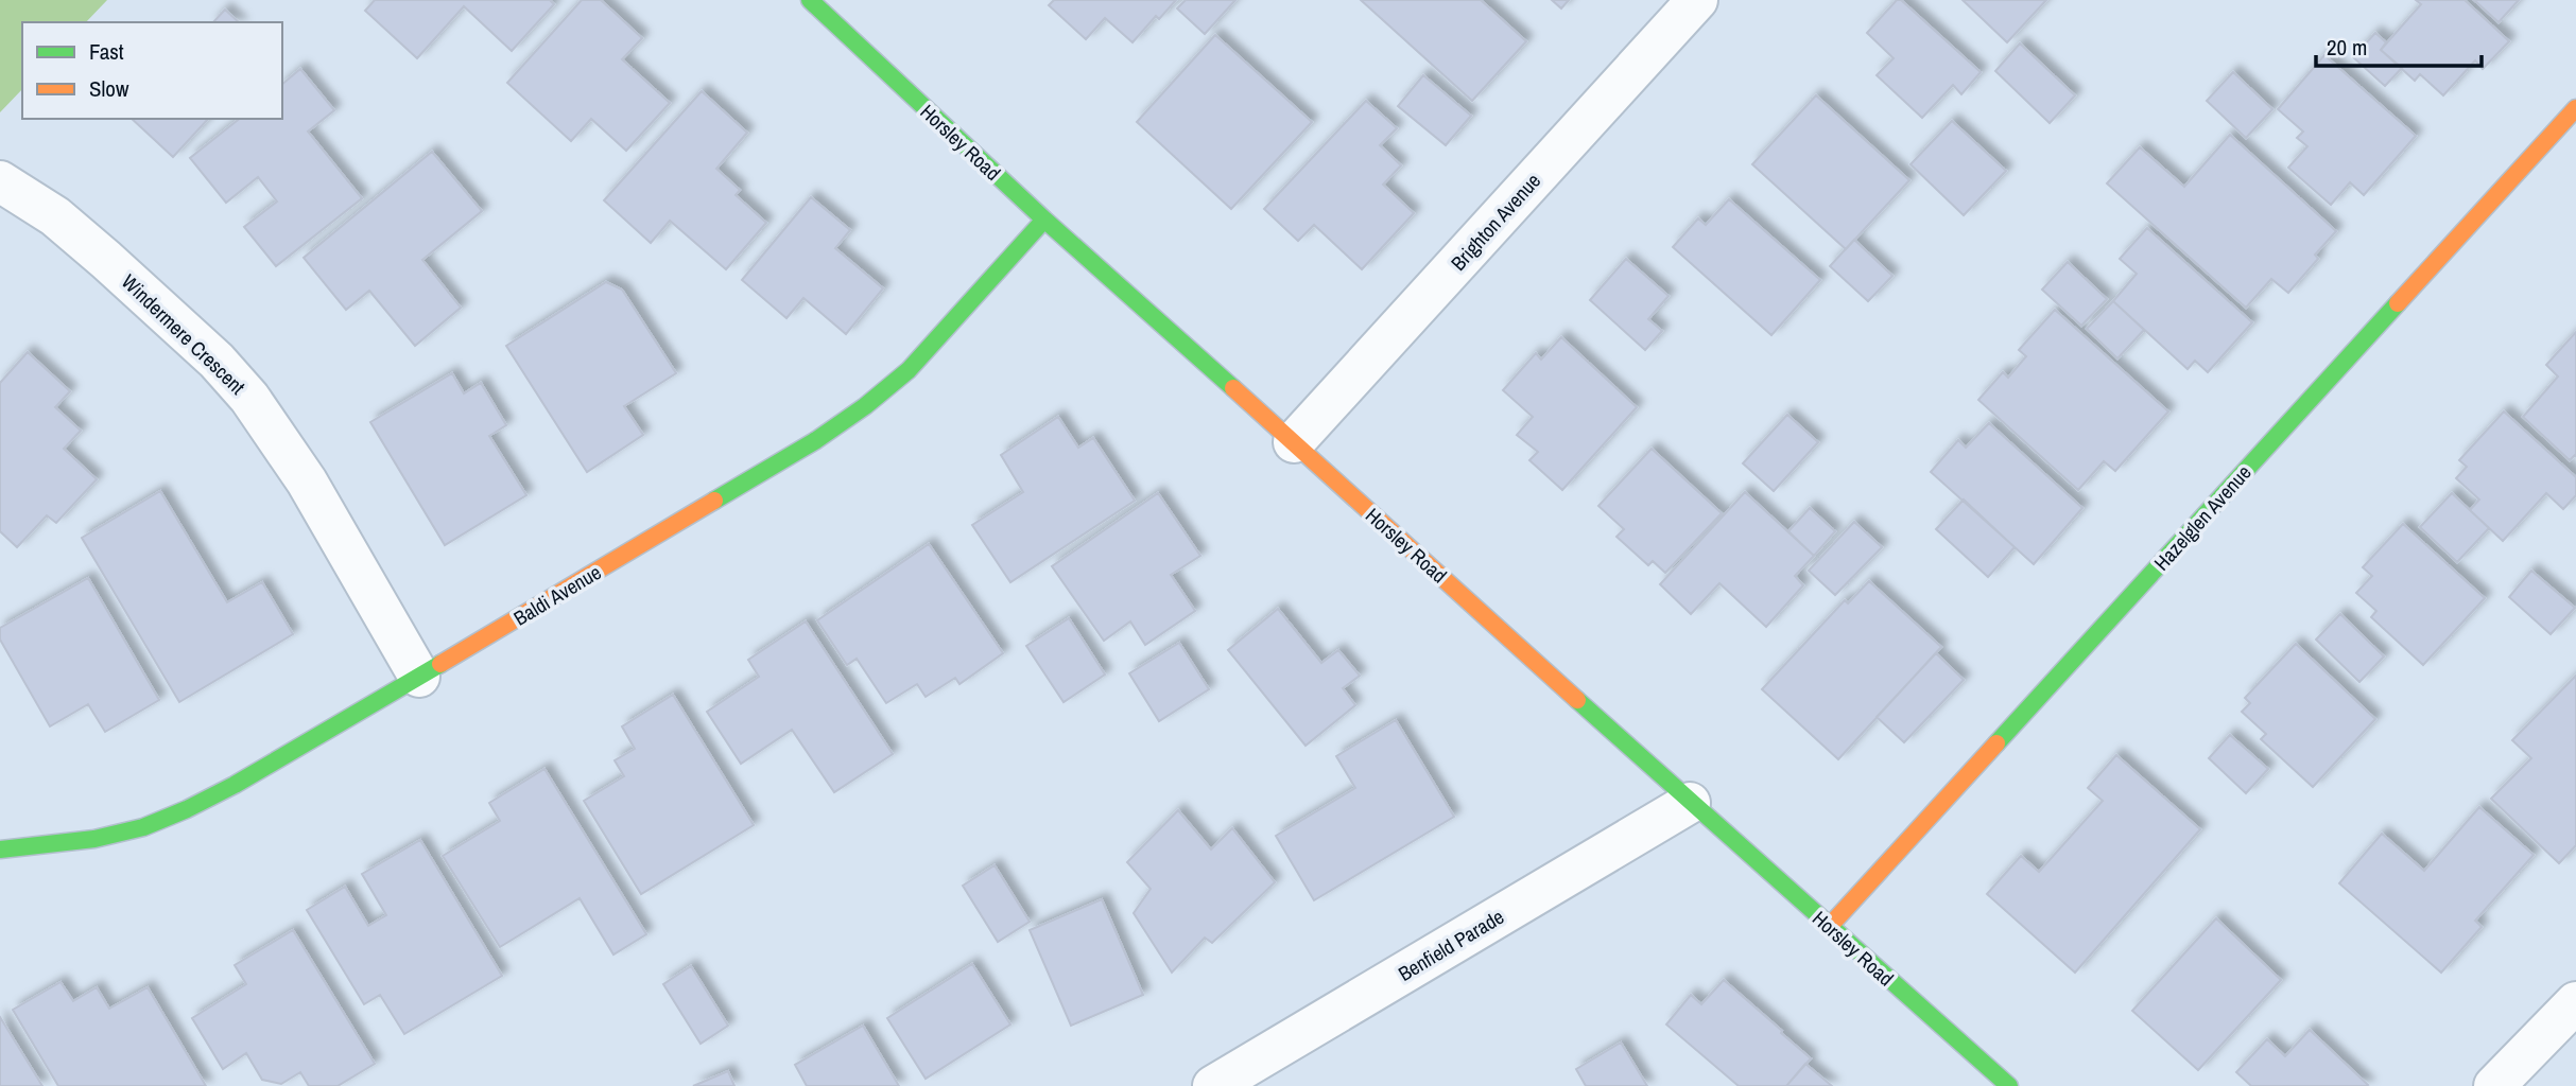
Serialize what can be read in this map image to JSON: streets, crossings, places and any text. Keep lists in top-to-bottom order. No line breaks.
{"streets":{"street":["Horsley Road","Brighton Avenue","Windermere Crescent","Hazelglen Avenue","Baldi Avenue","Benfield Parade"]},"crossings":[["Horsley Road","Brighton Avenue"],["Horsley Road","Hazelglen Avenue"],["Horsley Road","Baldi Avenue"],["Horsley Road","Benfield Parade"],["Windermere Crescent","Baldi Avenue"]],"legend":["Fast","Slow"],"scale_bar":"20 m"}
